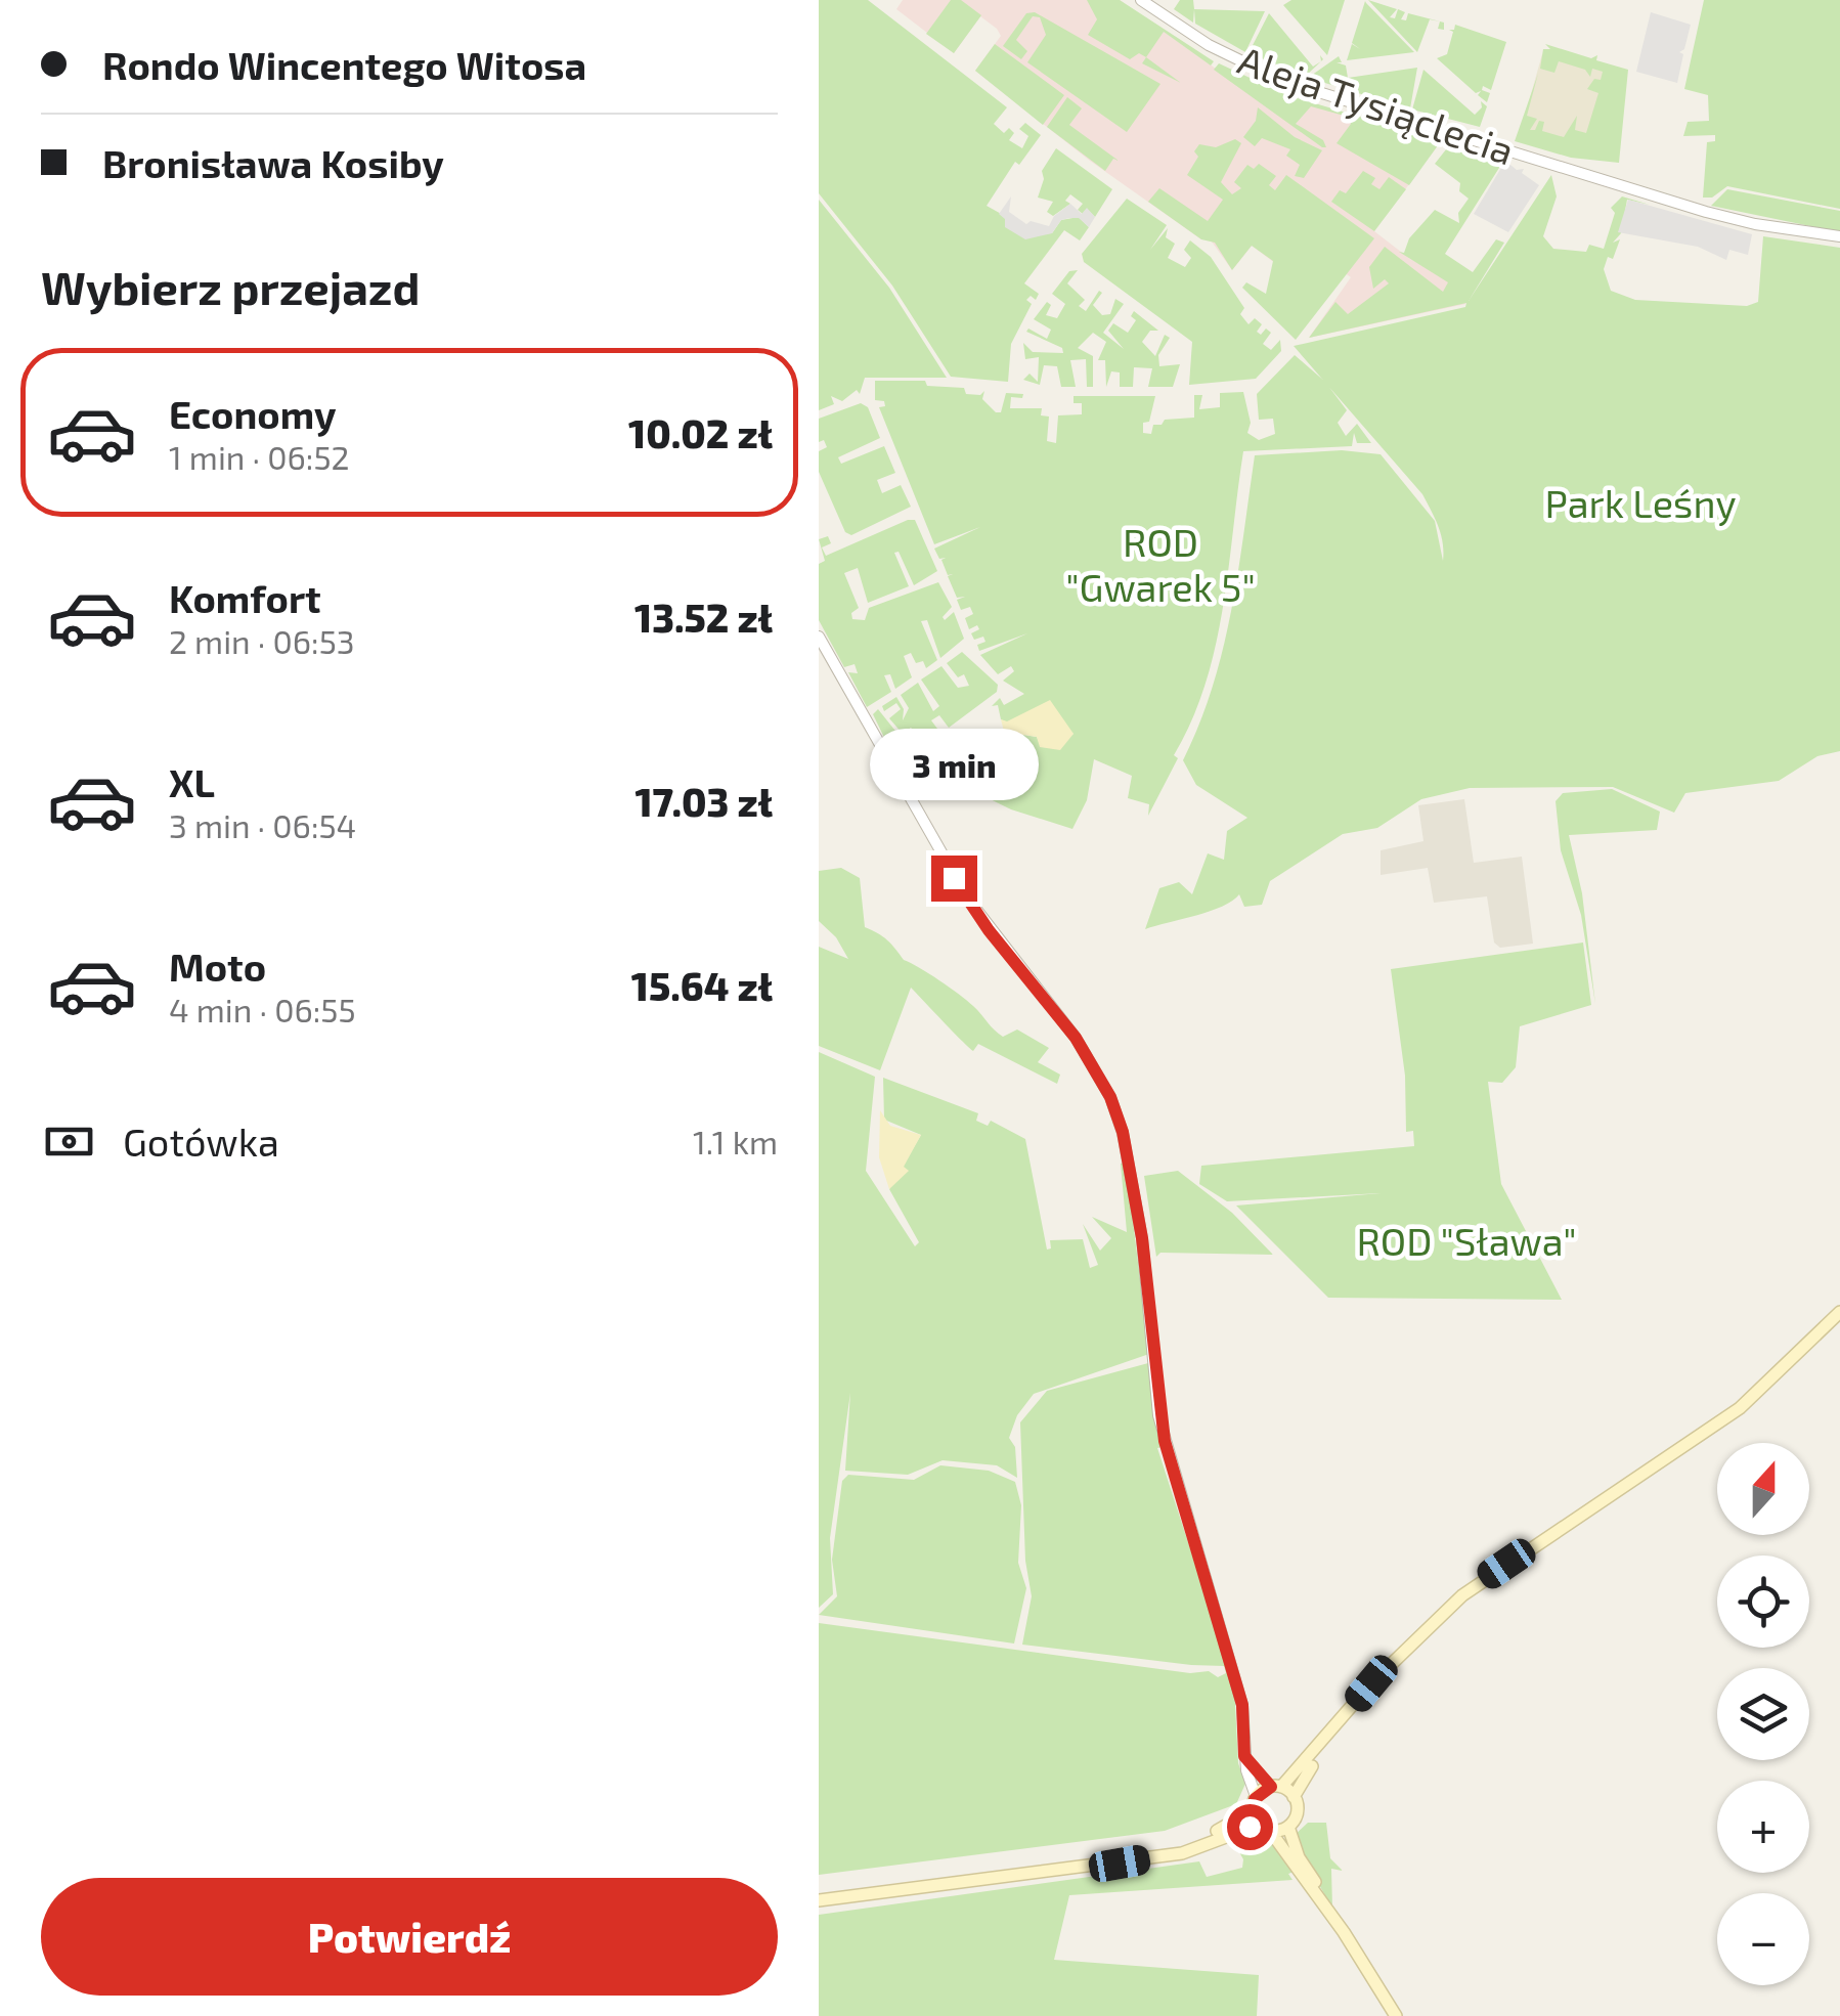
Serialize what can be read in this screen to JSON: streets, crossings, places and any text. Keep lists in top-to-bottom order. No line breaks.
{"streets":{"street":["Aleja Tysiąclecia"]},"parks":["Park Leśny","ROD \"Gwarek 5\"","ROD \"Sława\""],"north":"top","page":{"banner":["Rondo Wincentego Witosa","Bronisława Kosiby"],"heading":"Wybierz przejazd","list":[{"name":"Economy","note":"1 min · 06:52","value":"10.02 zł"},{"name":"Komfort","note":"2 min · 06:53","value":"13.52 zł"},{"name":"XL","note":"3 min · 06:54","value":"17.03 zł"},{"name":"Moto","note":"4 min · 06:55","value":"15.64 zł"}],"bubble":"3 min","pay":["Gotówka","1.1 km"],"map_buttons":["+","−"],"buttons":"Potwierdź"}}
